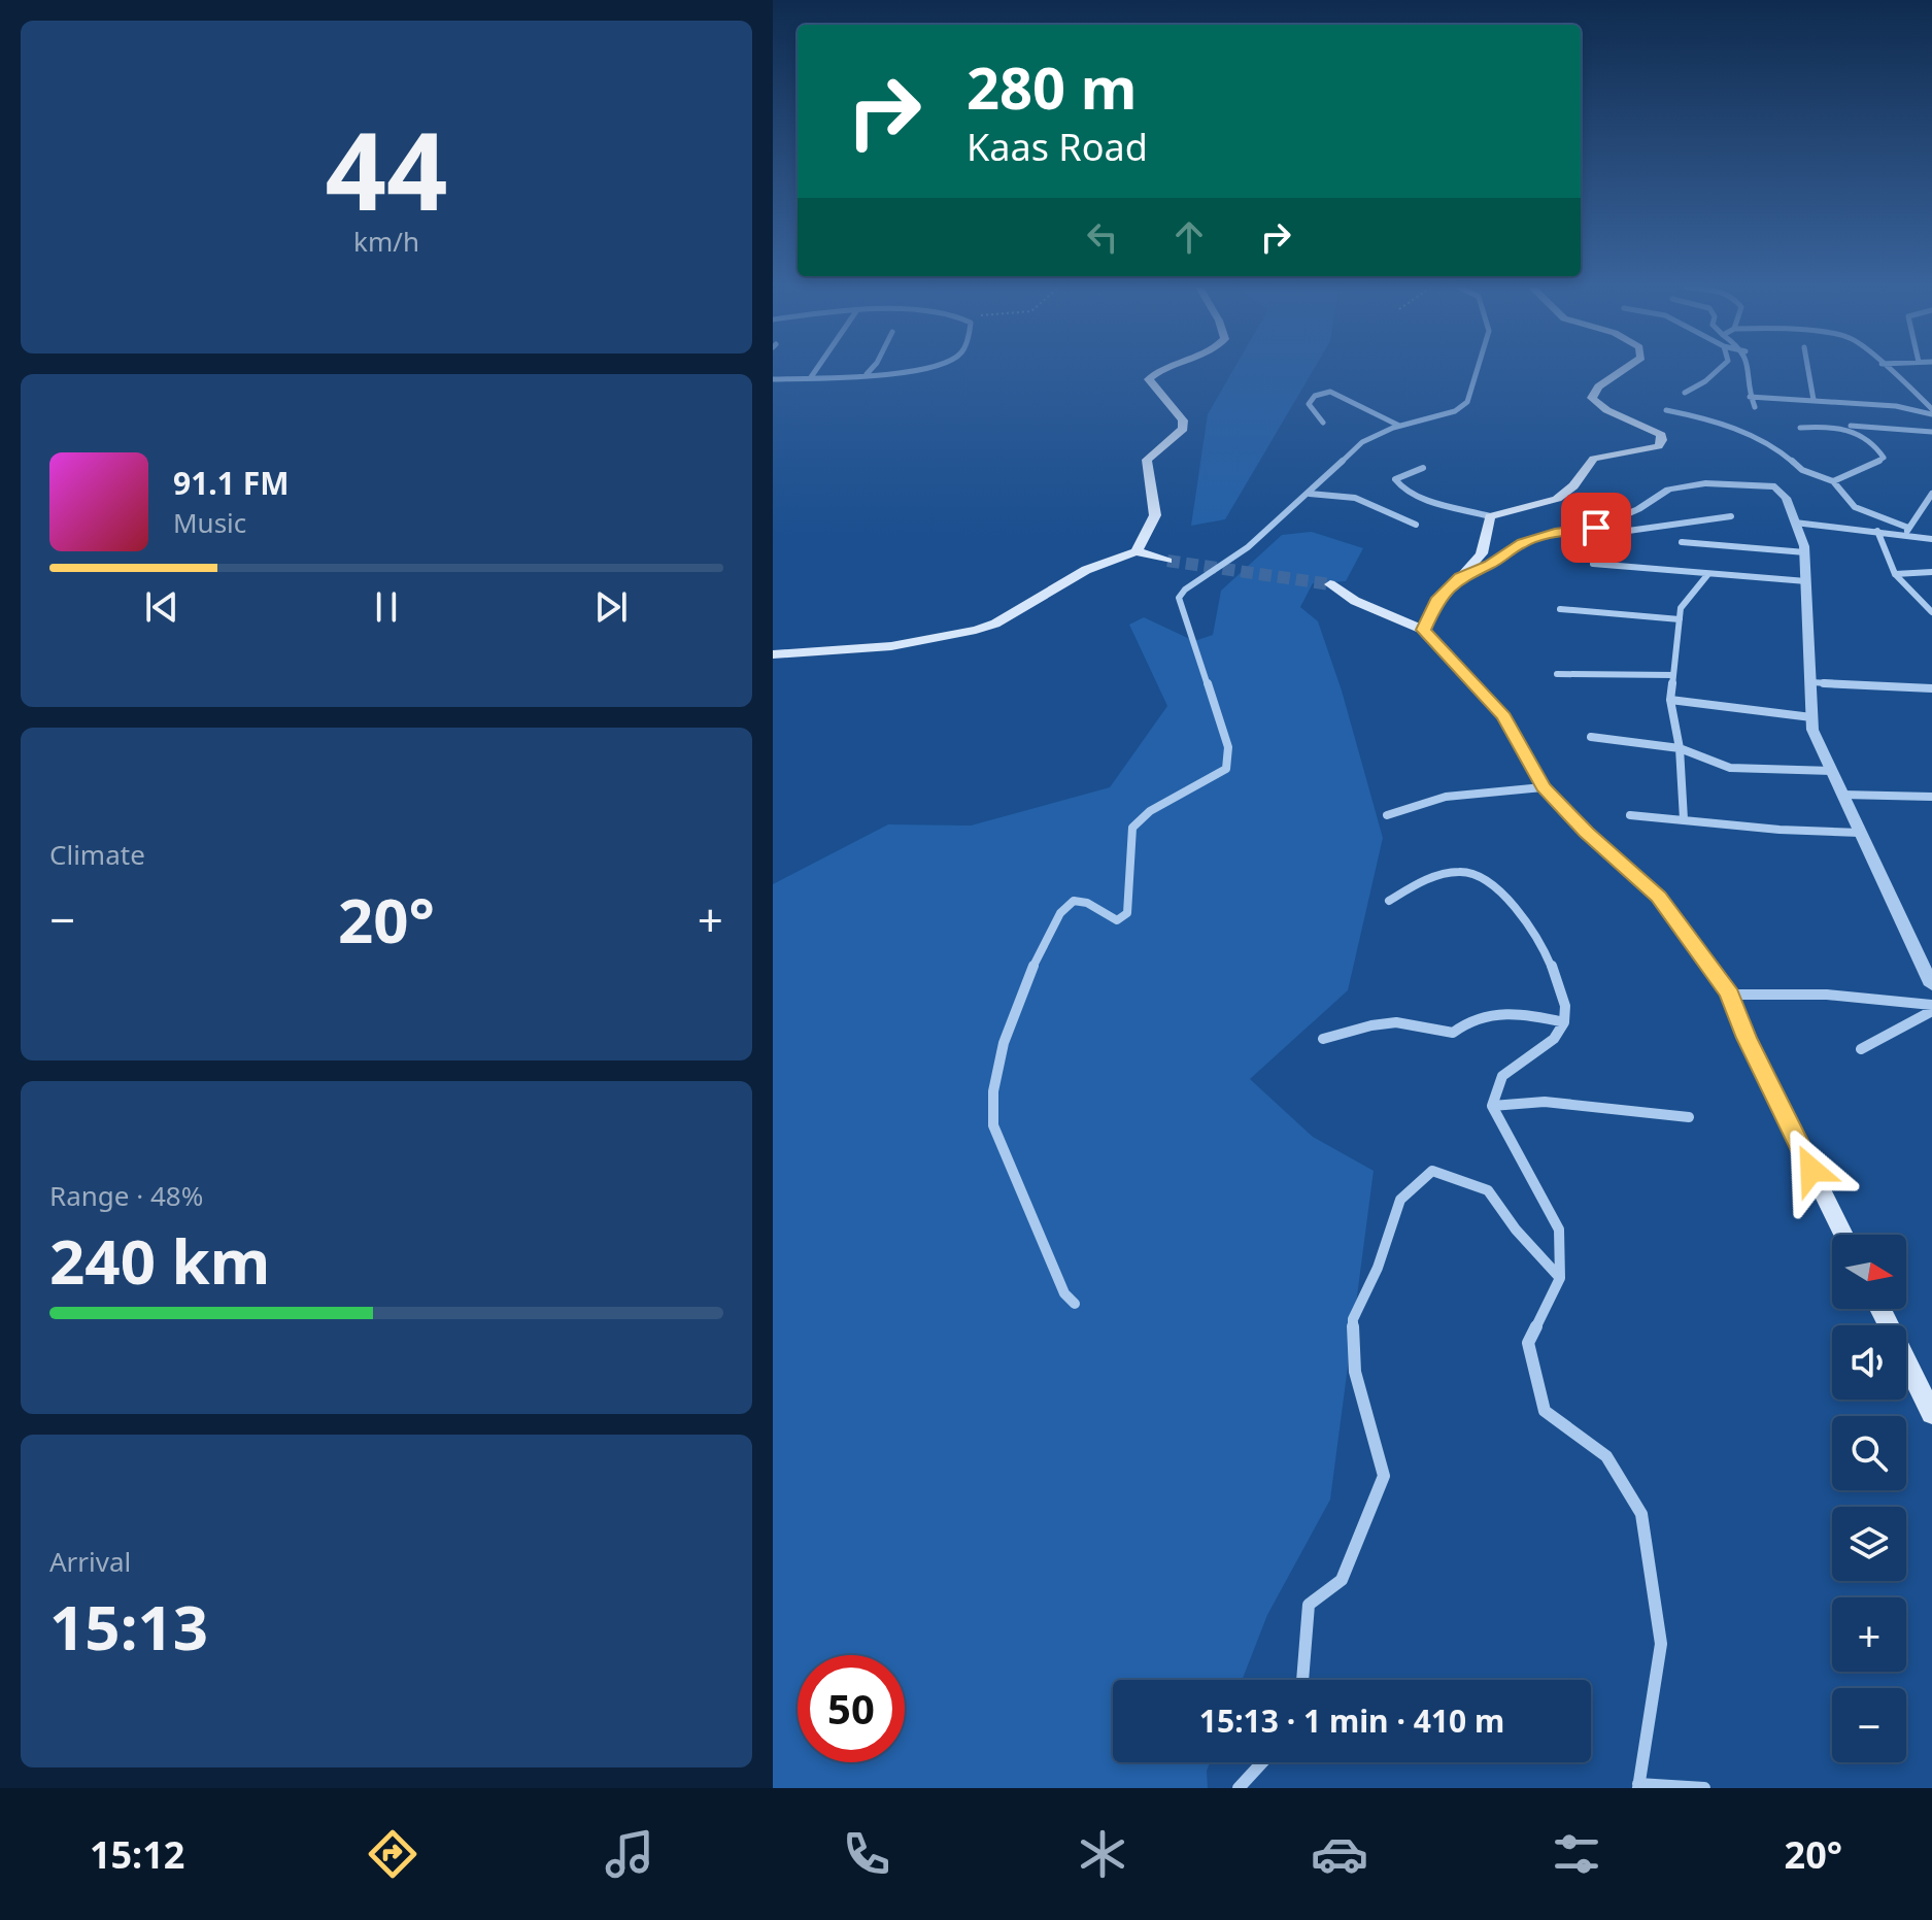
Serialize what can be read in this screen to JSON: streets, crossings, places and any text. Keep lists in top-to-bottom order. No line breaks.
{"north":"right","page":{"tile":[["44","km/h"],"Climate",["Range · 48%","240 km"],["Arrival","15:13"]],"turn":["280 m","Kaas Road"],"song":["91.1 FM","Music"],"heat":["−","20°","+"],"map_buttons":["+","−"],"limit":"50","trip":"15:13 · 1 min · 410 m","tabs":["15:12","20°"]}}
